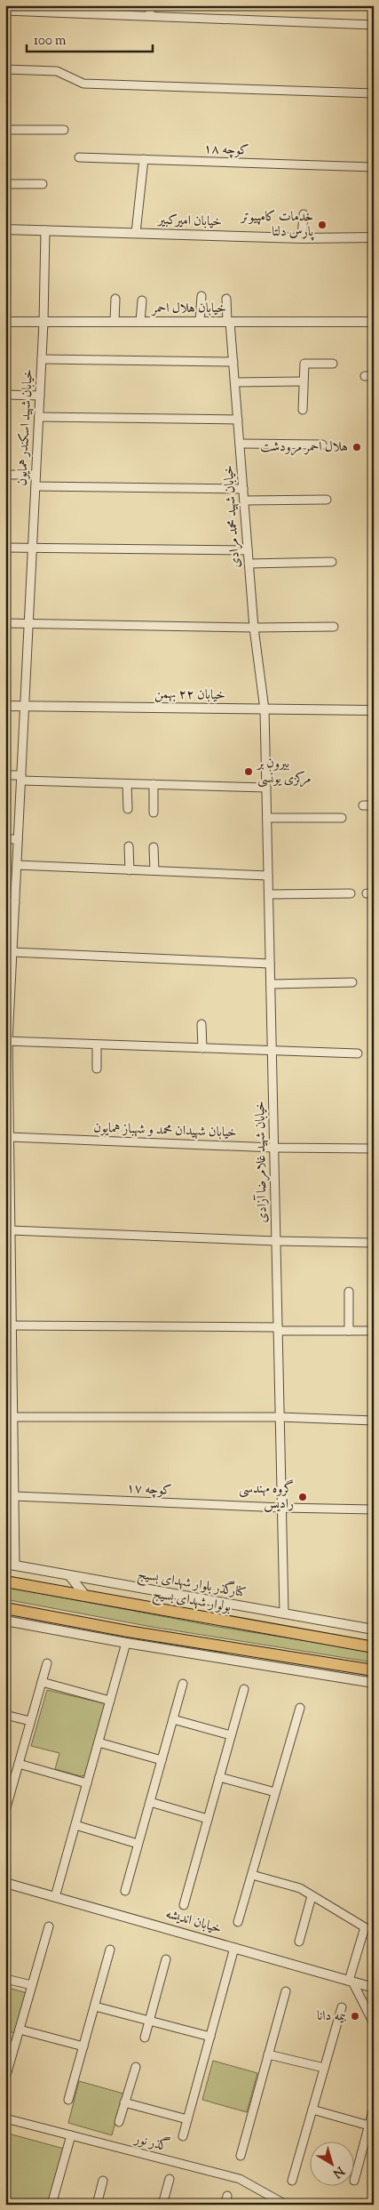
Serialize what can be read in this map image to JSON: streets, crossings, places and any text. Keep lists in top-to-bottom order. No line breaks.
{"streets":{"main road":["بولوار شهدای بسیج"],"street":["کوچه ۱۸","خیابان امیرکبیر","خیابان هلال احمر","خیابان شهید اسکندر همایون","خیابان شهید محمد مرادی","خیابان ۲۲ بهمن","خیابان شهیدان محمد و شهباز همایون","خیابان شهید غلامرضا آزادی","کوچه ۱۷","کنارگذر بلوار شهدای بسیج","خیابان اندیشه","گذر نور"]},"crossings":[["خیابان امیرکبیر","خیابان شهید اسکندر همایون"],["خیابان هلال احمر","خیابان شهید اسکندر همایون"],["خیابان هلال احمر","خیابان شهید محمد مرادی"],["خیابان شهید اسکندر همایون","خیابان ۲۲ بهمن"],["خیابان شهید اسکندر همایون","خیابان شهیدان محمد و شهباز همایون"],["خیابان شهید اسکندر همایون","کوچه ۱۷"],["خیابان شهید اسکندر همایون","کنارگذر بلوار شهدای بسیج"],["خیابان شهید محمد مرادی","خیابان ۲۲ بهمن"],["خیابان شهید محمد مرادی","خیابان شهید غلامرضا آزادی"],["خیابان ۲۲ بهمن","خیابان شهید غلامرضا آزادی"],["خیابان شهیدان محمد و شهباز همایون","خیابان شهید غلامرضا آزادی"],["خیابان شهید غلامرضا آزادی","کوچه ۱۷"],["خیابان شهید غلامرضا آزادی","کنارگذر بلوار شهدای بسیج"]],"places":["خدمات کامپیوتر پارس دلتا","هلال احمر مرودشت","بیرون بر مرکزی یونسی","گروه مهندسی رادیس","بیمه دانا"],"scale_bar":"100 m","north":"bottom right"}
